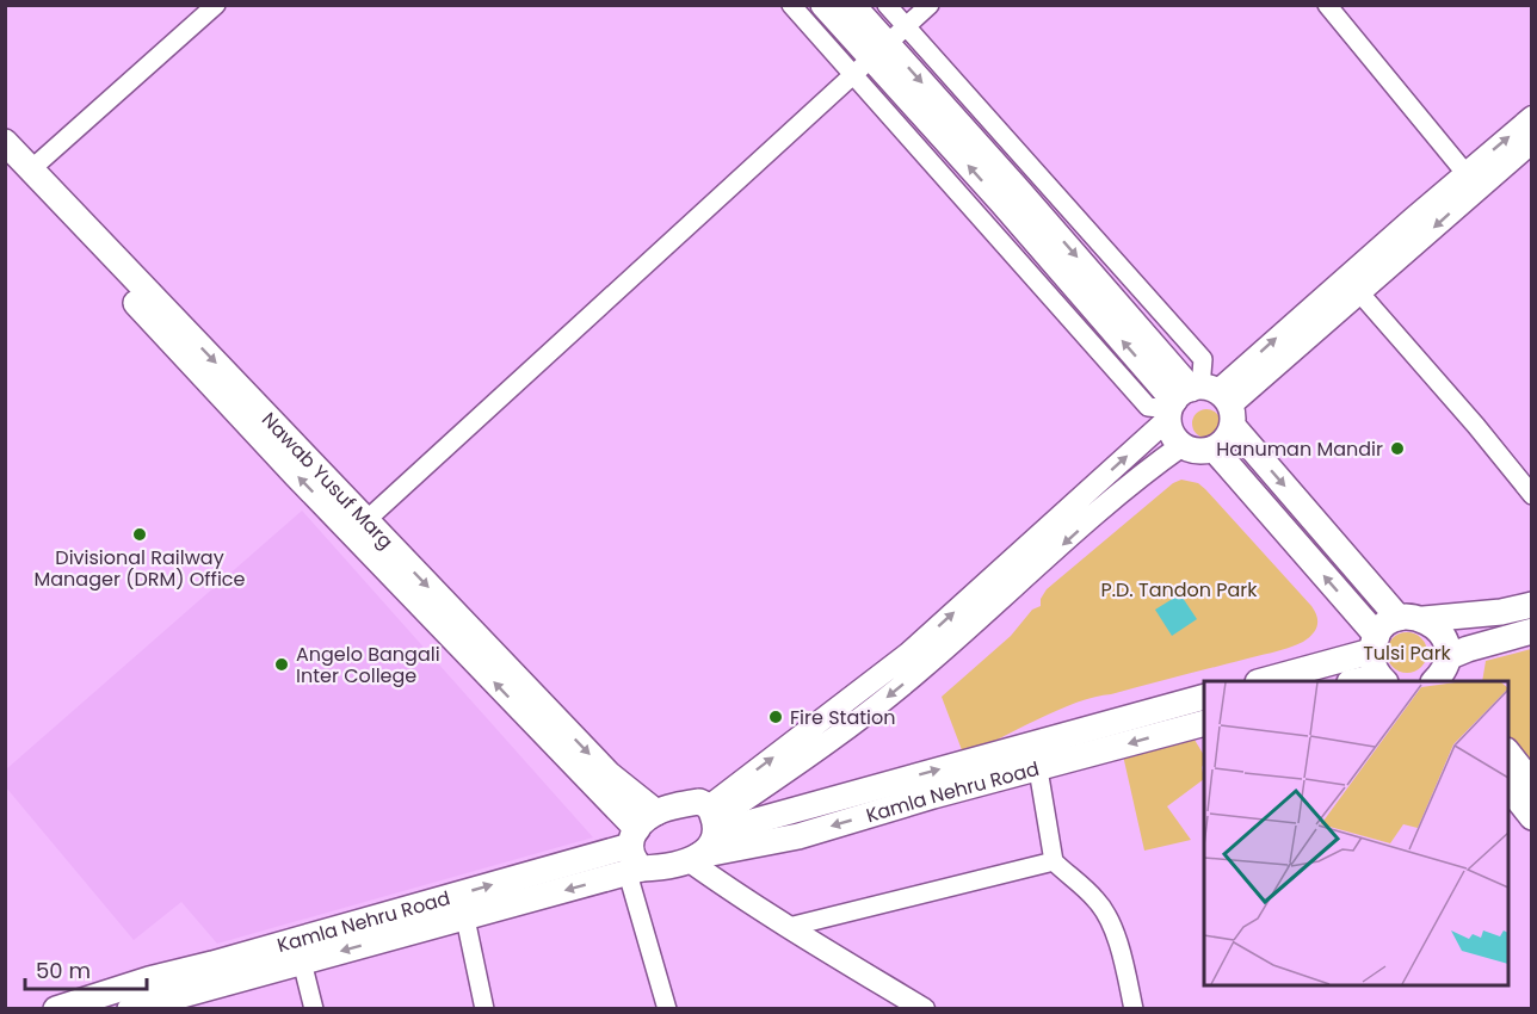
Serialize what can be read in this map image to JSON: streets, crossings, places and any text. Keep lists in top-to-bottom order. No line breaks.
{"streets":{"main road":["Nawab Yusuf Marg","Kamla Nehru Road"]},"crossings":[["Nawab Yusuf Marg","Kamla Nehru Road"]],"parks":["P.D. Tandon Park","Tulsi Park"],"places":["Hanuman Mandir","Divisional Railway Manager (DRM) Office","Angelo Bangali Inter College","Fire Station"],"scale_bar":"50 m"}
